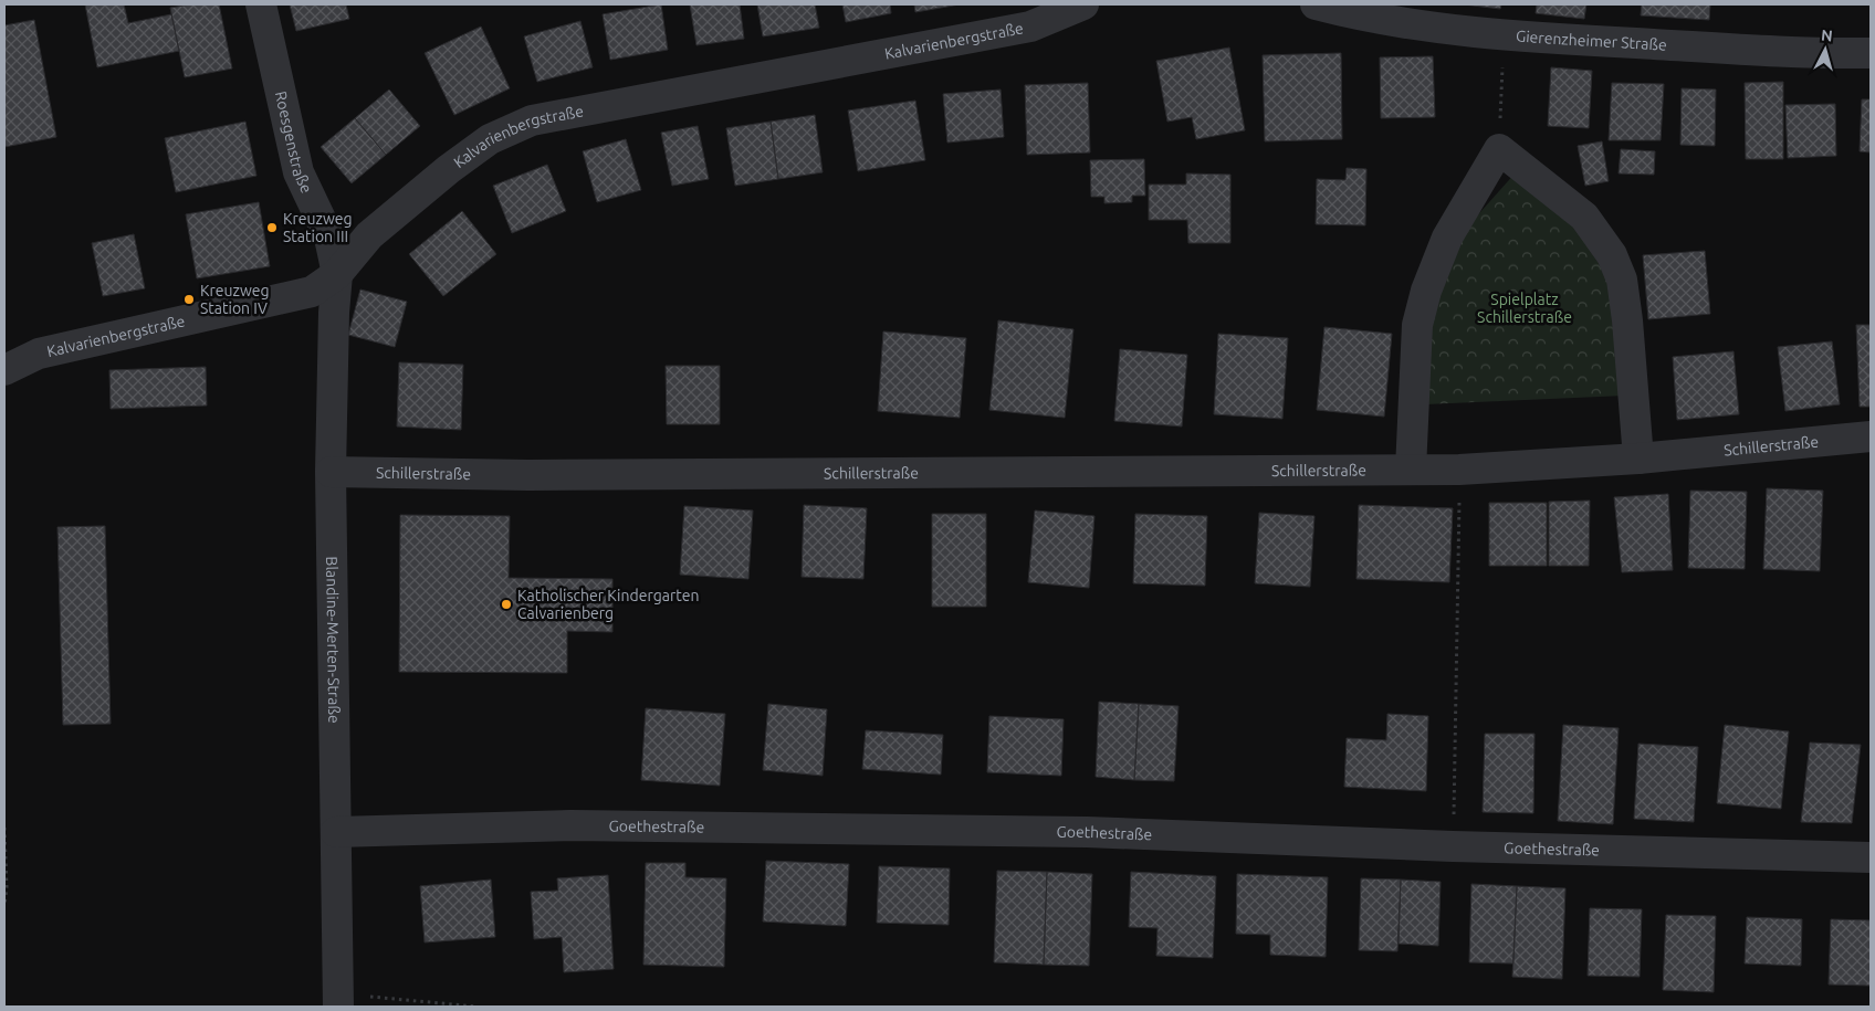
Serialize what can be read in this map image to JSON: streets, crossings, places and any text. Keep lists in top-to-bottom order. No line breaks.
{"streets":{"street":["Kalvarienbergstraße","Gierenzheimer Straße","Roesgenstraße","Schillerstraße","Blandine-Merten-Straße","Goethestraße"]},"crossings":[["Kalvarienbergstraße","Roesgenstraße"],["Kalvarienbergstraße","Blandine-Merten-Straße"],["Roesgenstraße","Blandine-Merten-Straße"],["Schillerstraße","Blandine-Merten-Straße"],["Blandine-Merten-Straße","Goethestraße"]],"parks":["Spielplatz Schillerstraße"],"places":["Kreuzweg Station III","Kreuzweg Station IV","Katholischer Kindergarten Calvarienberg"],"north":"top"}
